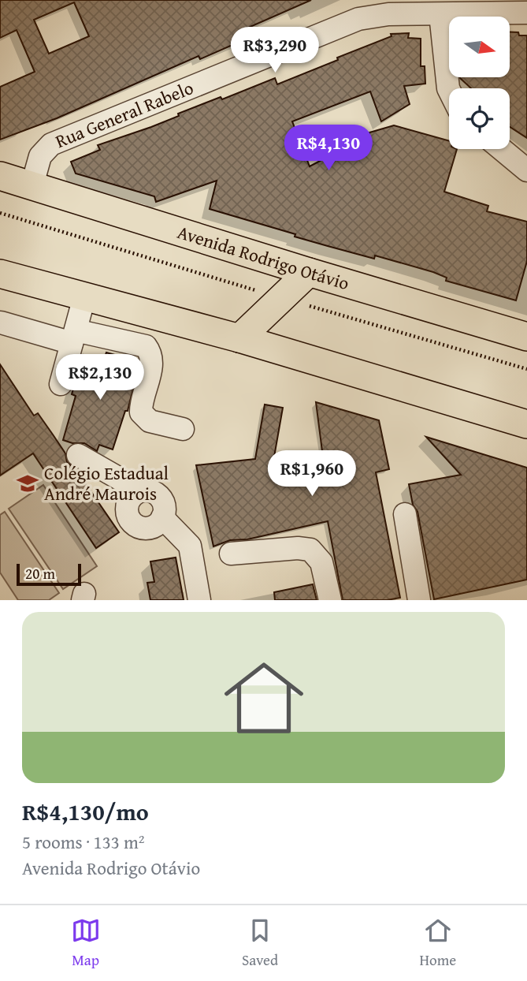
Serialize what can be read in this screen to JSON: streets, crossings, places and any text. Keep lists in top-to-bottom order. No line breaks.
{"streets":{"main road":["Avenida Rodrigo Otávio"],"street":["Rua General Rabelo"]},"crossings":[["Rua General Rabelo","Avenida Rodrigo Otávio"]],"places":{"school or university":["Colégio Estadual André Maurois"]},"scale_bar":"20 m","north":"right","page":{"price":["R$3,290","R$4,130","R$2,130","R$1,960"],"scale":"20 m","list":[{"name":"R$4,130/mo","note":"5 rooms · 133 m² · Avenida Rodrigo Otávio"}],"tabs":["Map","Saved","Home"]}}
